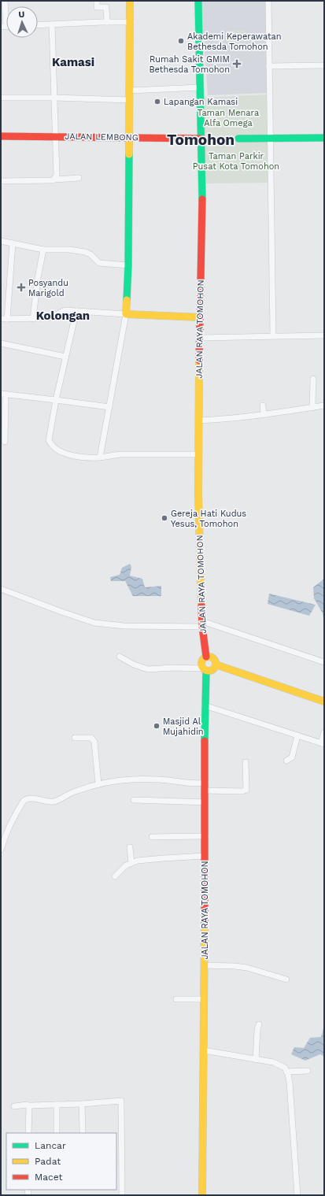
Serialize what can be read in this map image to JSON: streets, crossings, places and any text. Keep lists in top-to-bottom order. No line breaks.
{"streets":{"main road":["JALAN LEMBONG","JALAN RAYA TOMOHON"]},"crossings":[["JALAN LEMBONG","JALAN RAYA TOMOHON"]],"districts":["Kamasi","Tomohon","Kolongan"],"parks":["Taman Menara Alfa Omega","Taman Parkir Pusat Kota Tomohon"],"places":{"other":["Akademi Keperawatan Bethesda Tomohon","Lapangan Kamasi","Gereja Hati Kudus Yesus, Tomohon","Masjid Al Mujahidin"],"health":["Rumah Sakit GMIM Bethesda Tomohon","Posyandu Marigold"]},"legend":["Lancar","Padat","Macet"],"north":"top"}
